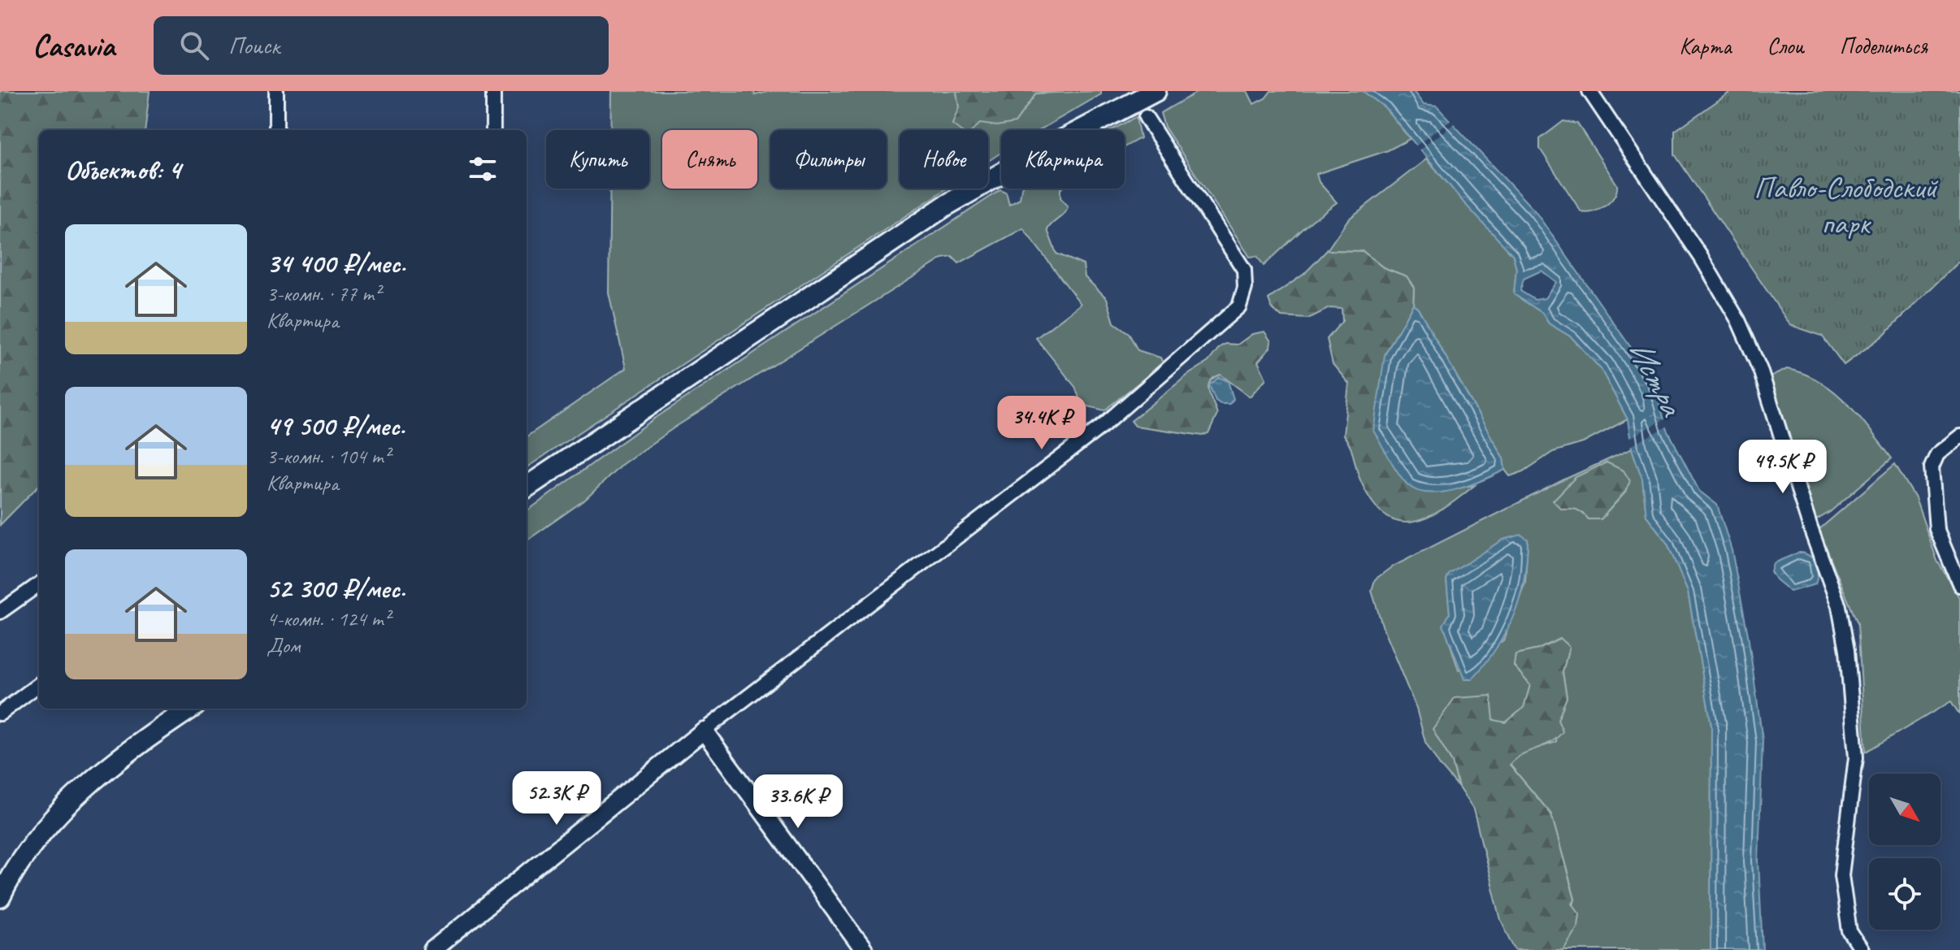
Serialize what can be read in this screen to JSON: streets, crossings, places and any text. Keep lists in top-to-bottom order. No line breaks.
{"water":["Истра"],"parks":["Павло-Слободский парк"],"north":"bottom right","page":{"header":"Casavia","search":"Поиск","nav":["Карта","Слои","Поделиться"],"chip":["Купить","Снять","Фильтры","Новое","Квартира"],"heading":"Объектов: 4","list":[{"name":"34 400 ₽/мес.","note":"3-комн. · 77 m² · Квартира"},{"name":"49 500 ₽/мес.","note":"3-комн. · 104 m² · Квартира"},{"name":"52 300 ₽/мес.","note":"4-комн. · 124 m² · Дом"}],"price":["34.4K ₽","49.5K ₽","52.3K ₽","33.6K ₽"]}}
